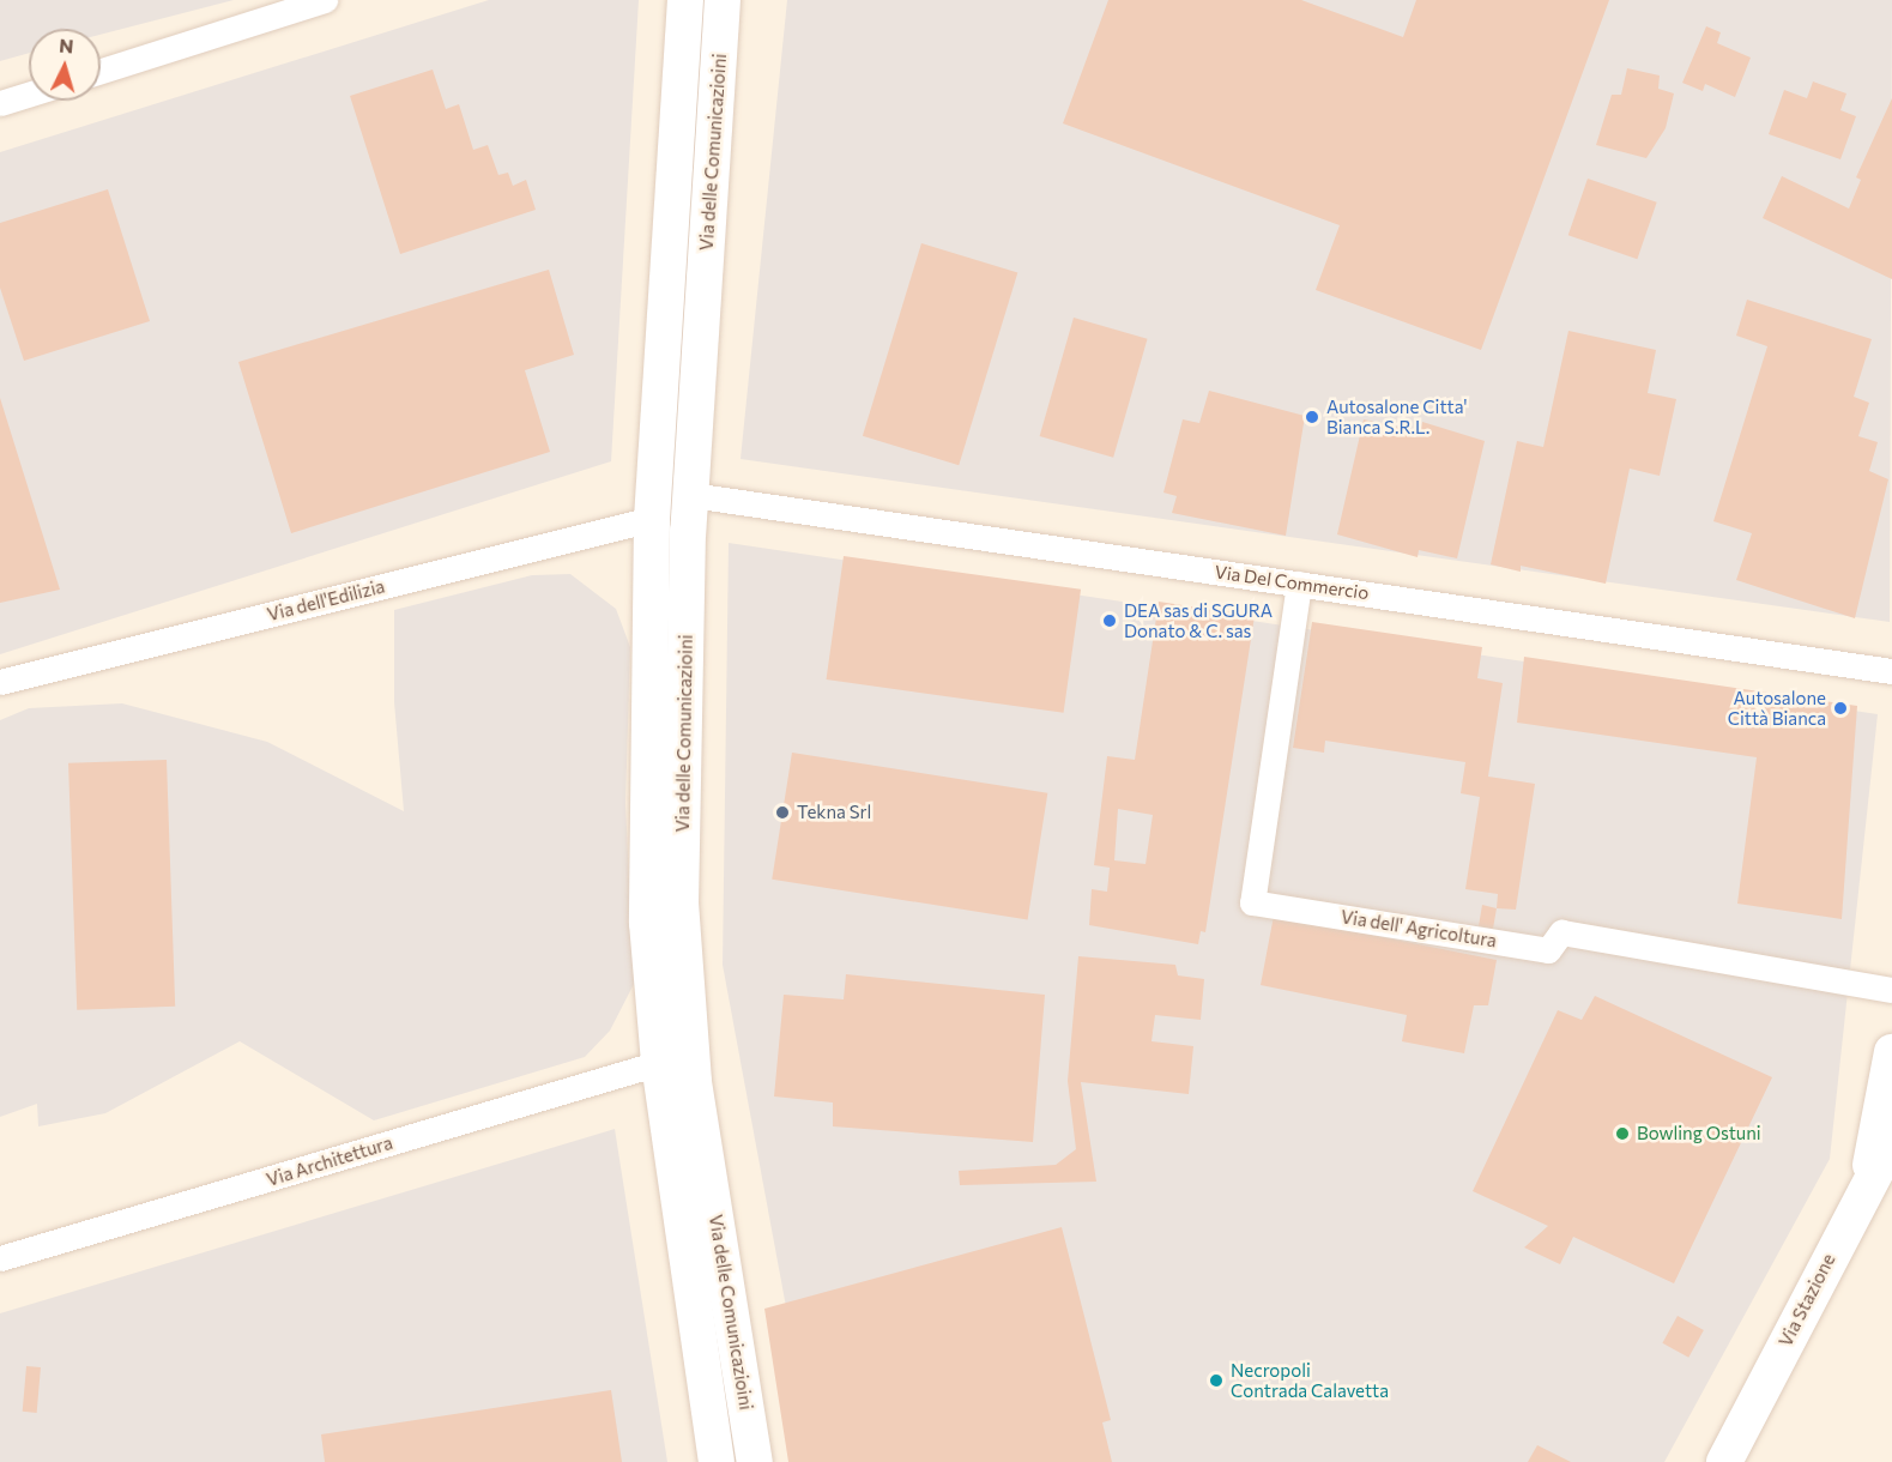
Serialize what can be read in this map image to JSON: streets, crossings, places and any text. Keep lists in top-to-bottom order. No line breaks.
{"streets":{"street":["Via delle Comunicazioini","Via Del Commercio","Via dell'Edilizia","Via dell' Agricoltura","Via Architettura","Via Stazione"]},"crossings":[["Via delle Comunicazioini","Via Del Commercio"],["Via delle Comunicazioini","Via dell'Edilizia"],["Via delle Comunicazioini","Via Architettura"],["Via Del Commercio","Via dell' Agricoltura"]],"places":["Autosalone Citta' Bianca S.R.L.","DEA sas di SGURA Donato & C. sas","Autosalone Città Bianca","Tekna Srl","Bowling Ostuni","Necropoli Contrada Calavetta"],"north":"top"}
